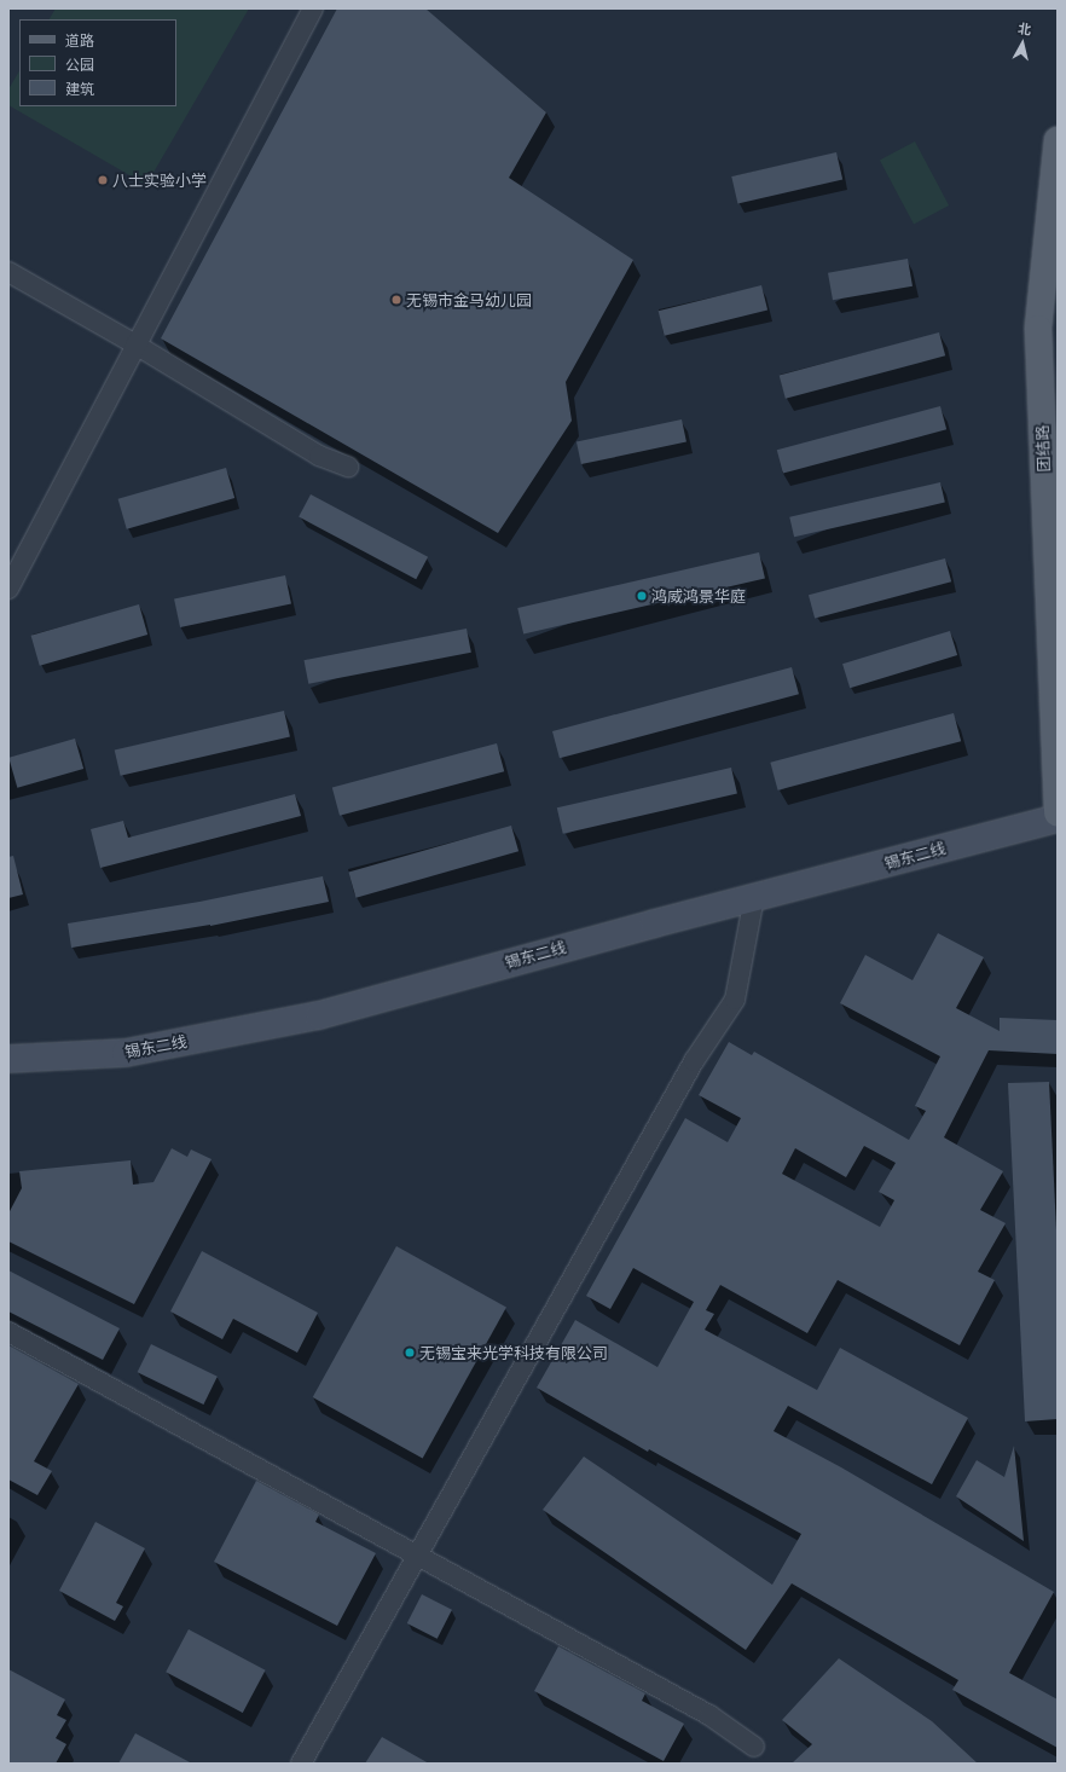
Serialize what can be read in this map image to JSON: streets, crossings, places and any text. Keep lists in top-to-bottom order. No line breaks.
{"streets":{"main road":["团结路","锡东二线"]},"places":["八士实验小学","无锡市金马幼儿园","鸿威鸿景华庭","无锡宝来光学科技有限公司"],"legend":["道路","公园","建筑"],"north":"top"}
